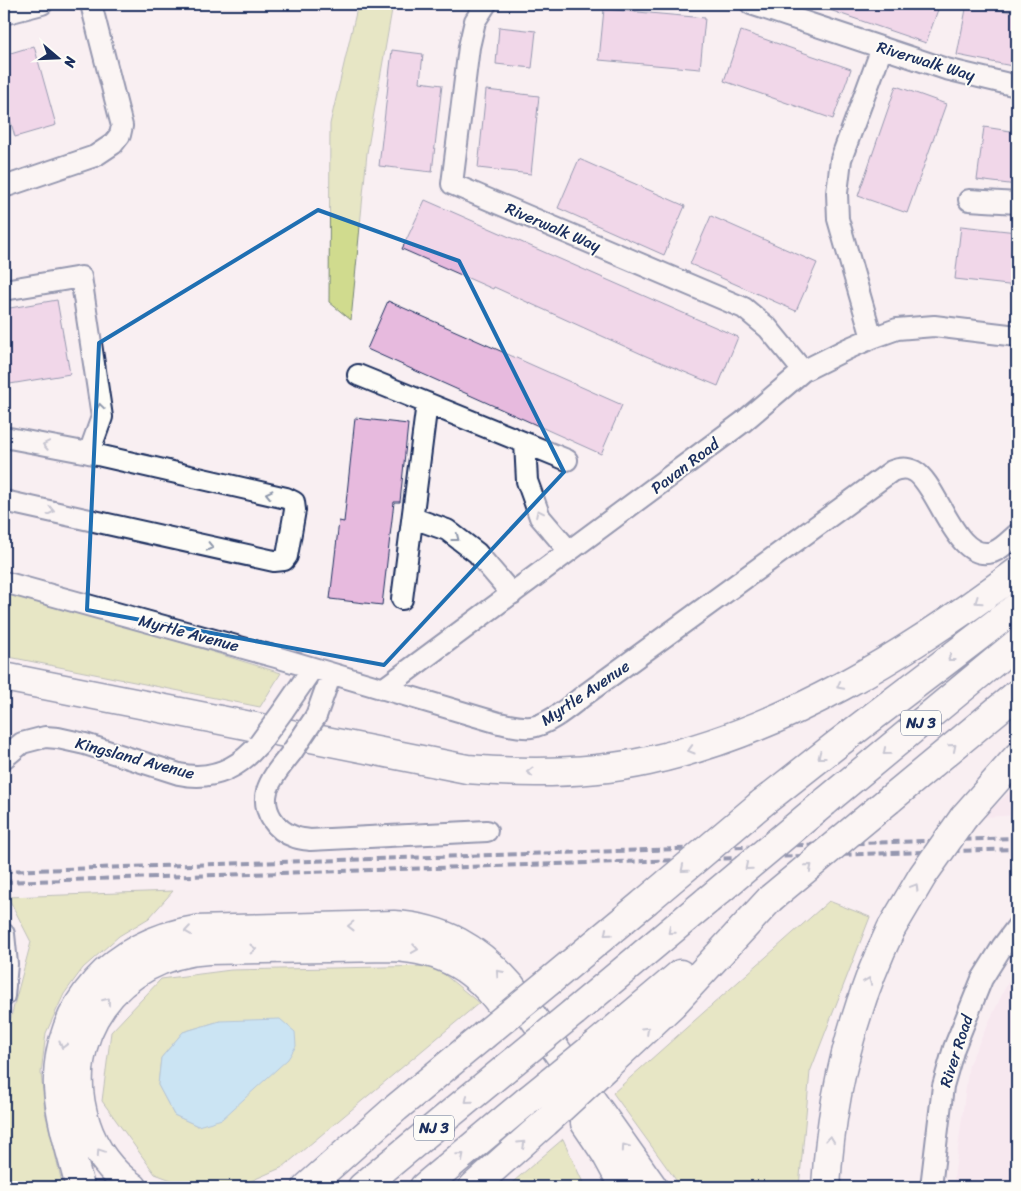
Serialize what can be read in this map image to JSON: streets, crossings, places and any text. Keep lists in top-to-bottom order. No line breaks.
{"streets":{"highway":["NJ 3"],"street":["Riverwalk Way","Pavan Road","Myrtle Avenue","Kingsland Avenue","River Road"]},"crossings":[["Riverwalk Way","Pavan Road"],["Pavan Road","Myrtle Avenue"],["Myrtle Avenue","Kingsland Avenue"]],"north":"right"}
